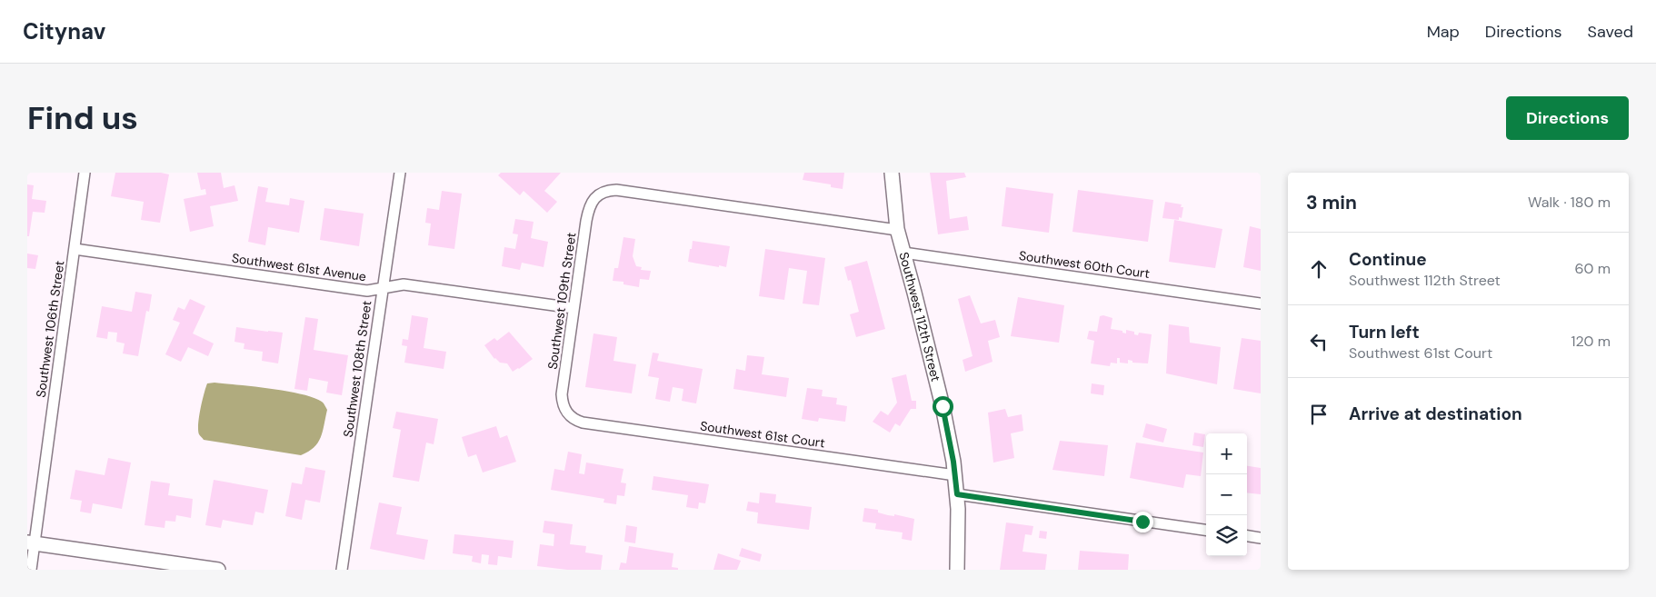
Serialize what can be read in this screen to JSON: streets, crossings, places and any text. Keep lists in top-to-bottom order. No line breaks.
{"streets":{"main road":["Southwest 112th Street"],"street":["Southwest 60th Court","Southwest 61st Avenue","Southwest 109th Street","Southwest 106th Street","Southwest 108th Street","Southwest 61st Court"]},"crossings":[["Southwest 60th Court","Southwest 112th Street"],["Southwest 61st Avenue","Southwest 109th Street"],["Southwest 61st Avenue","Southwest 106th Street"],["Southwest 61st Avenue","Southwest 108th Street"],["Southwest 109th Street","Southwest 112th Street"],["Southwest 109th Street","Southwest 61st Court"],["Southwest 112th Street","Southwest 61st Court"]],"page":{"header":"Citynav","nav":["Map","Directions","Saved"],"buttons":"Directions","title":"Find us","heading":["3 min","Walk · 180 m"],"list":[["Continue","Southwest 112th Street","60 m"],["Turn left","Southwest 61st Court","120 m"],"Arrive at destination"],"map_buttons":["+","−"]}}
